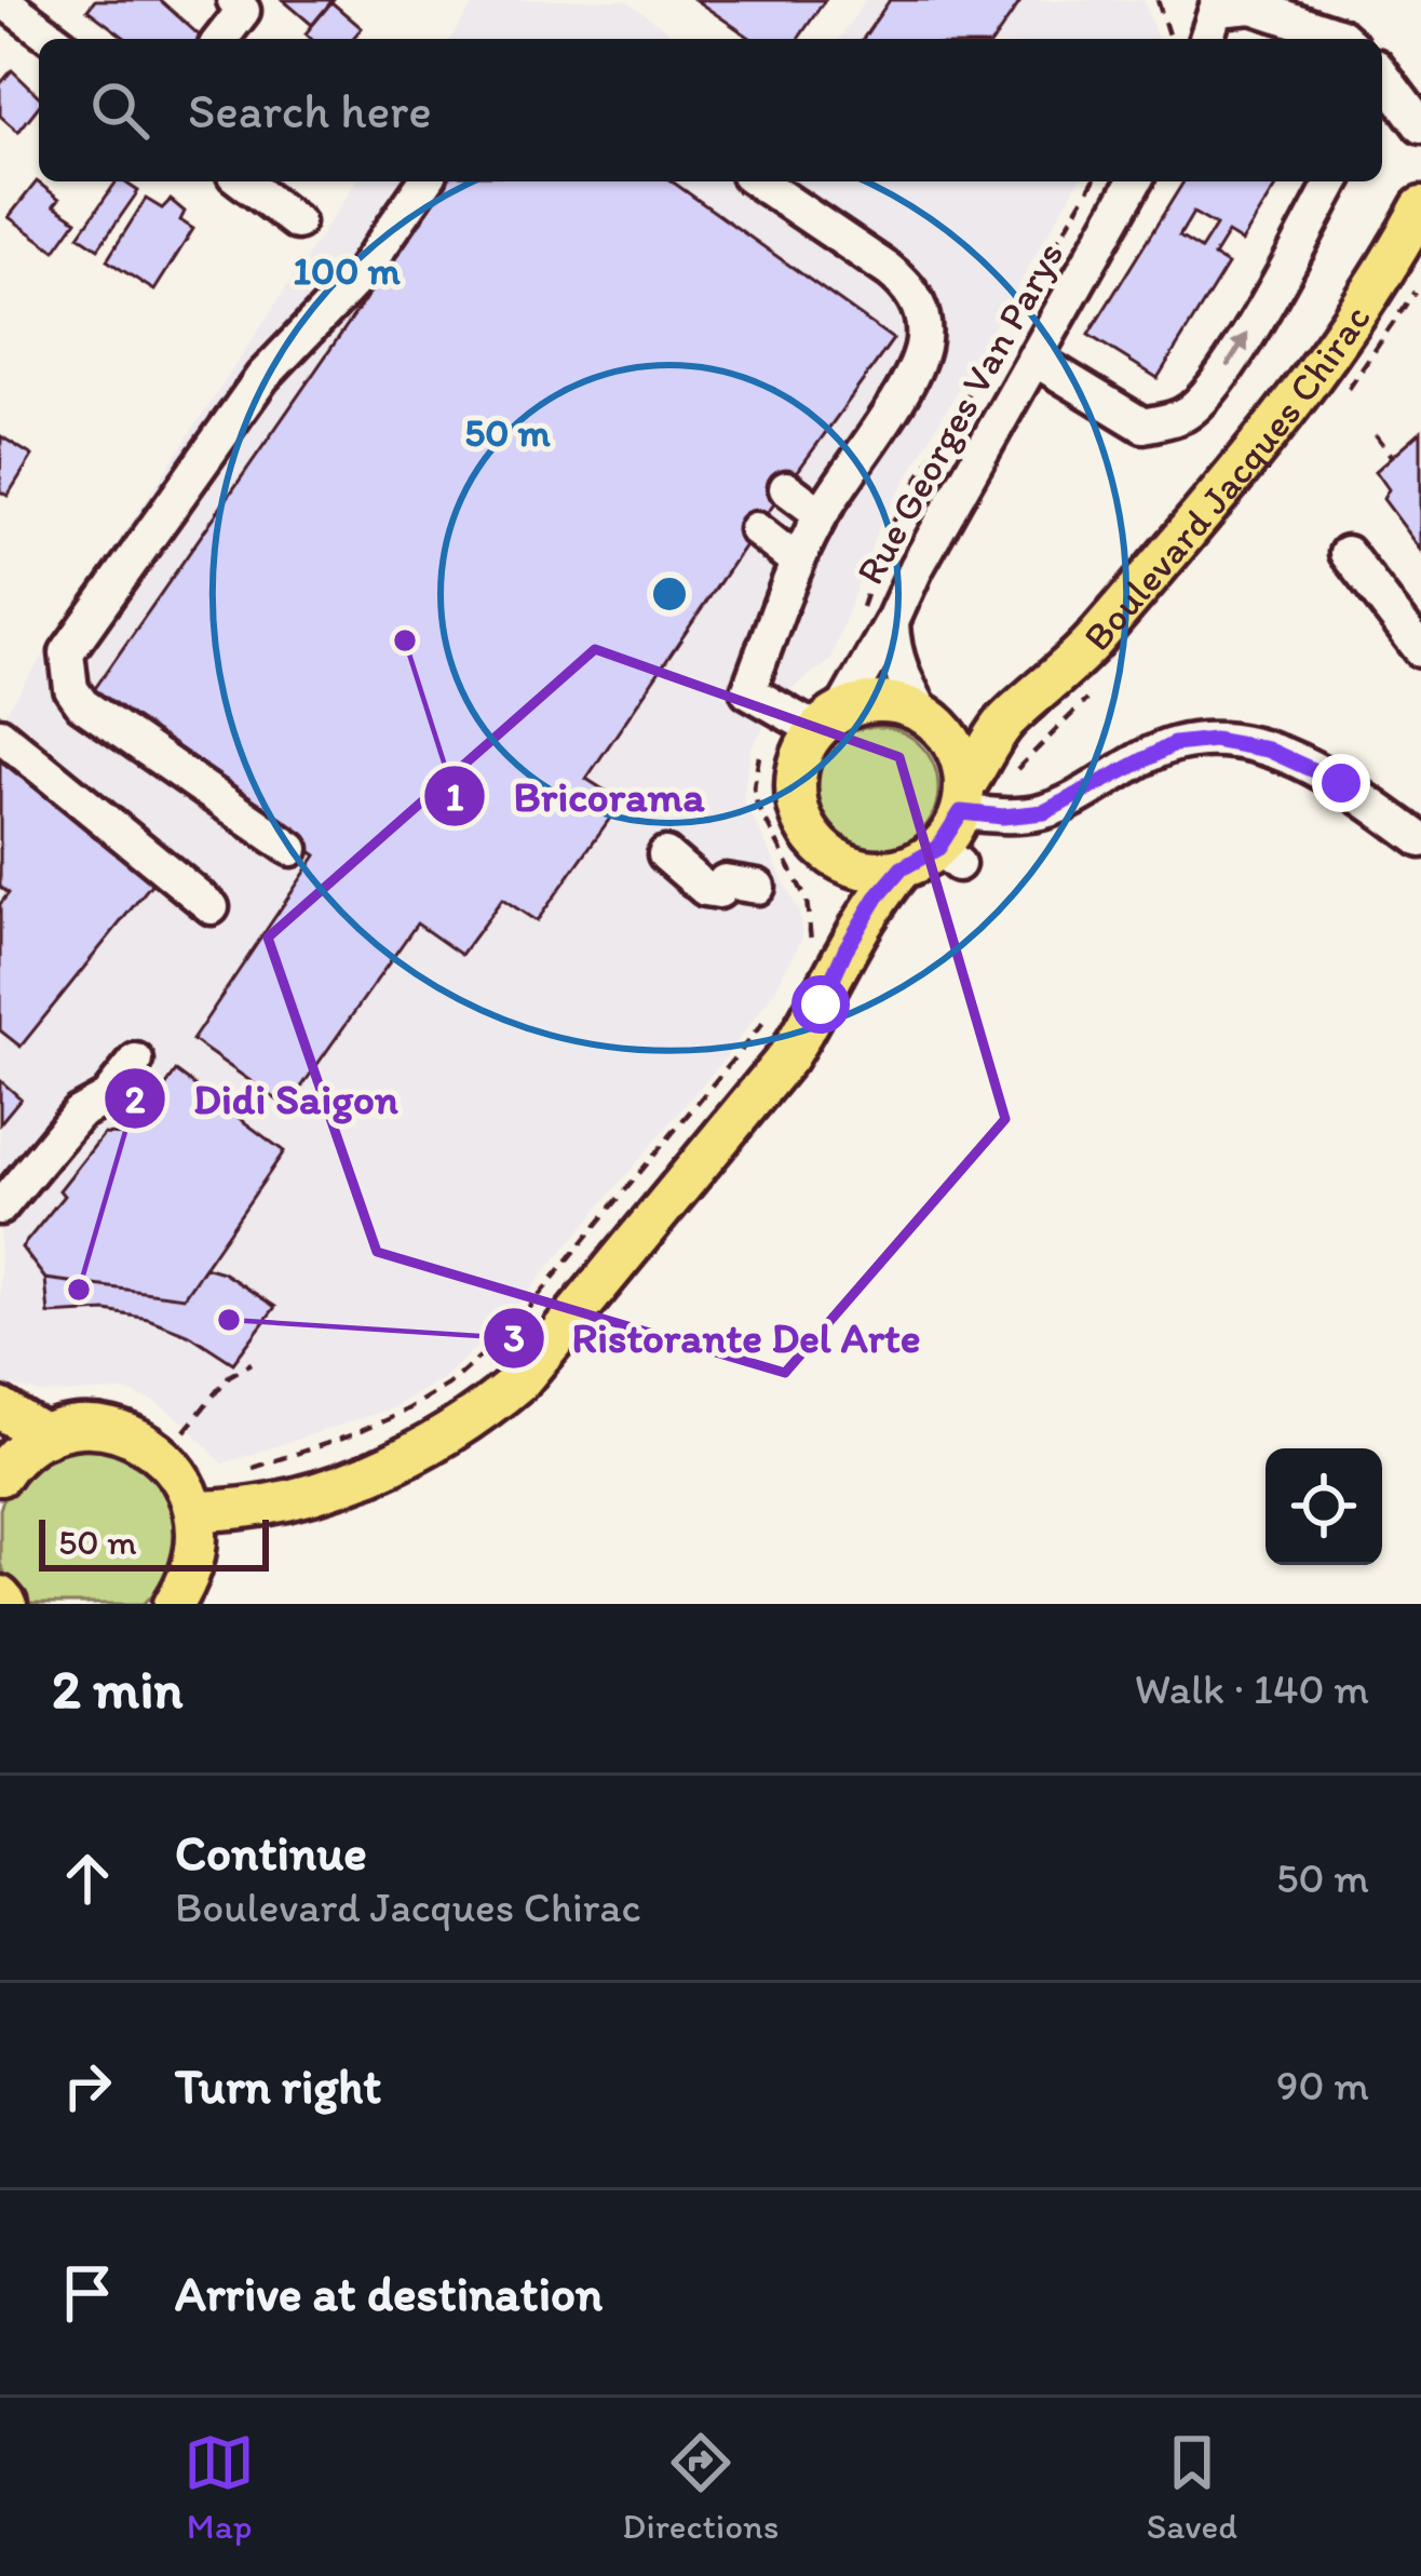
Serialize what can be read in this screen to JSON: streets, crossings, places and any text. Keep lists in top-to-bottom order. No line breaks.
{"streets":{"main road":["Boulevard Jacques Chirac"],"street":["Rue Georges Van Parys"]},"crossings":[["Rue Georges Van Parys","Boulevard Jacques Chirac"]],"places":["Bricorama","Didi Saigon","Ristorante Del Arte"],"scale_bar":"50 m","page":{"search":"Search here","scale":"50 m","heading":["2 min","Walk · 140 m"],"list":[["Continue","Boulevard Jacques Chirac","50 m"],["Turn right","90 m"],"Arrive at destination"],"nav":["Map","Directions","Saved"]},"rings":["100 m","50 m"]}
